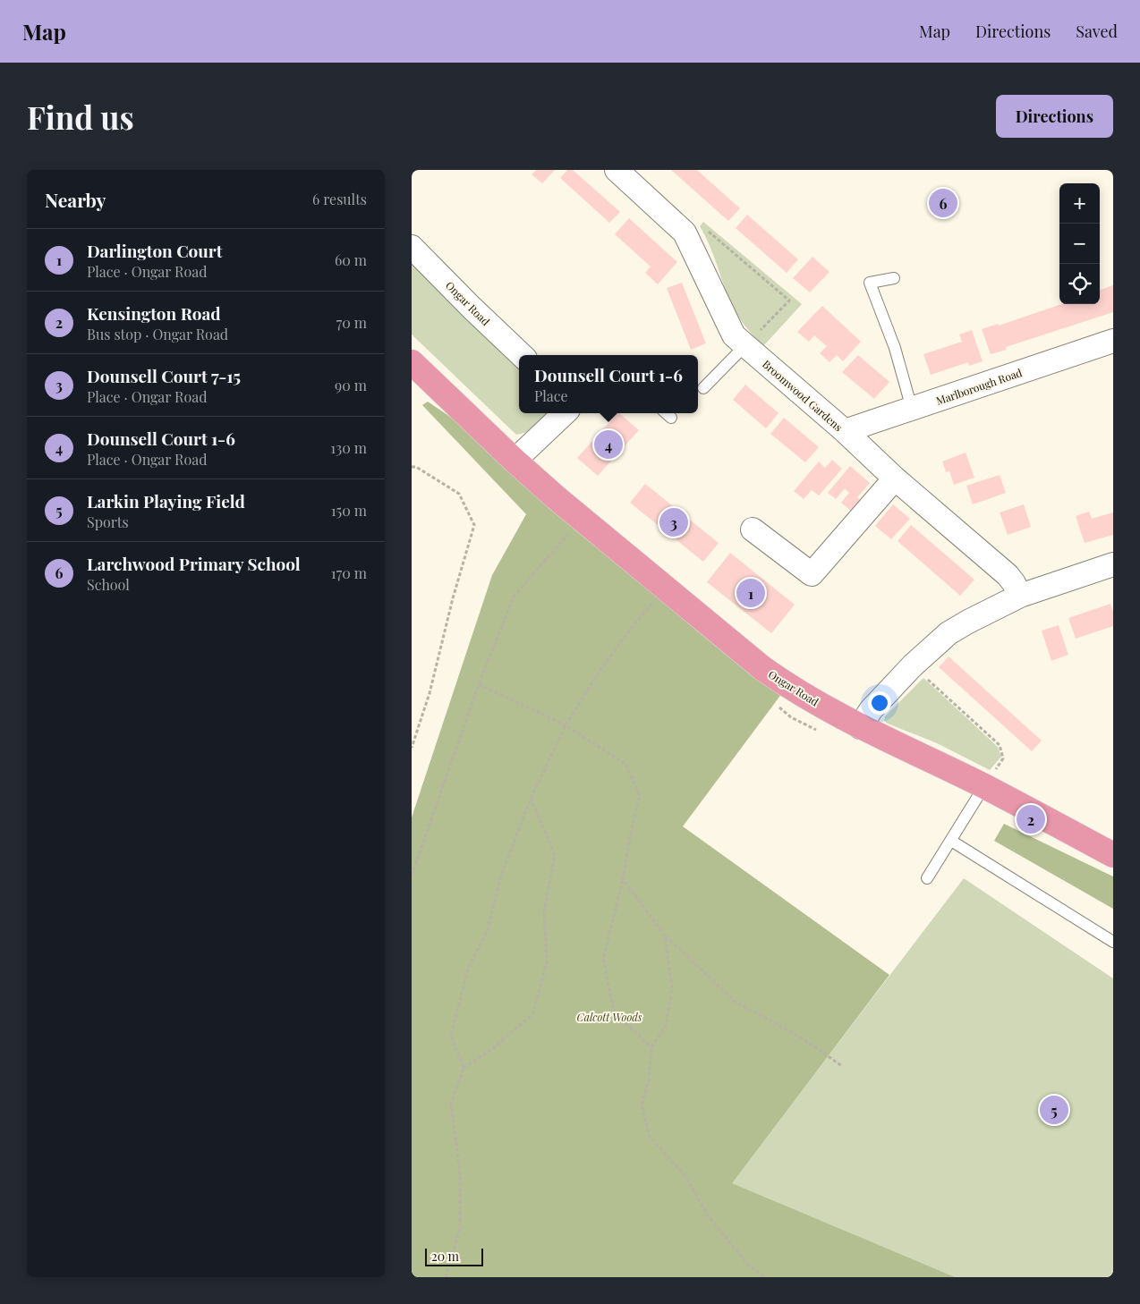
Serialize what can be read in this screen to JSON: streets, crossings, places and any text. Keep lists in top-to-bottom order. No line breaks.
{"streets":{"main road":["Ongar Road"],"street":["Marlborough Road","Broomwood Gardens"]},"crossings":[["Marlborough Road","Broomwood Gardens"]],"parks":["Calcott Woods"],"scale_bar":"20 m","page":{"header":"Map","nav":["Map","Directions","Saved"],"buttons":"Directions","title":"Find us","heading":["Nearby","6 results"],"map_buttons":["+","−"],"pins":["6","4","3","1","2","5"],"list":[{"mark":"1","name":"Darlington Court","note":"Place · Ongar Road","value":"60 m"},{"mark":"2","name":"Kensington Road","note":"Bus stop · Ongar Road","value":"70 m"},{"mark":"3","name":"Dounsell Court 7-15","note":"Place · Ongar Road","value":"90 m"},{"mark":"4","name":"Dounsell Court 1-6","note":"Place · Ongar Road","value":"130 m"},{"mark":"5","name":"Larkin Playing Field","note":"Sports","value":"150 m"},{"mark":"6","name":"Larchwood Primary School","note":"School","value":"170 m"}],"popup":["Dounsell Court 1-6","Place"],"scale":"20 m"}}
